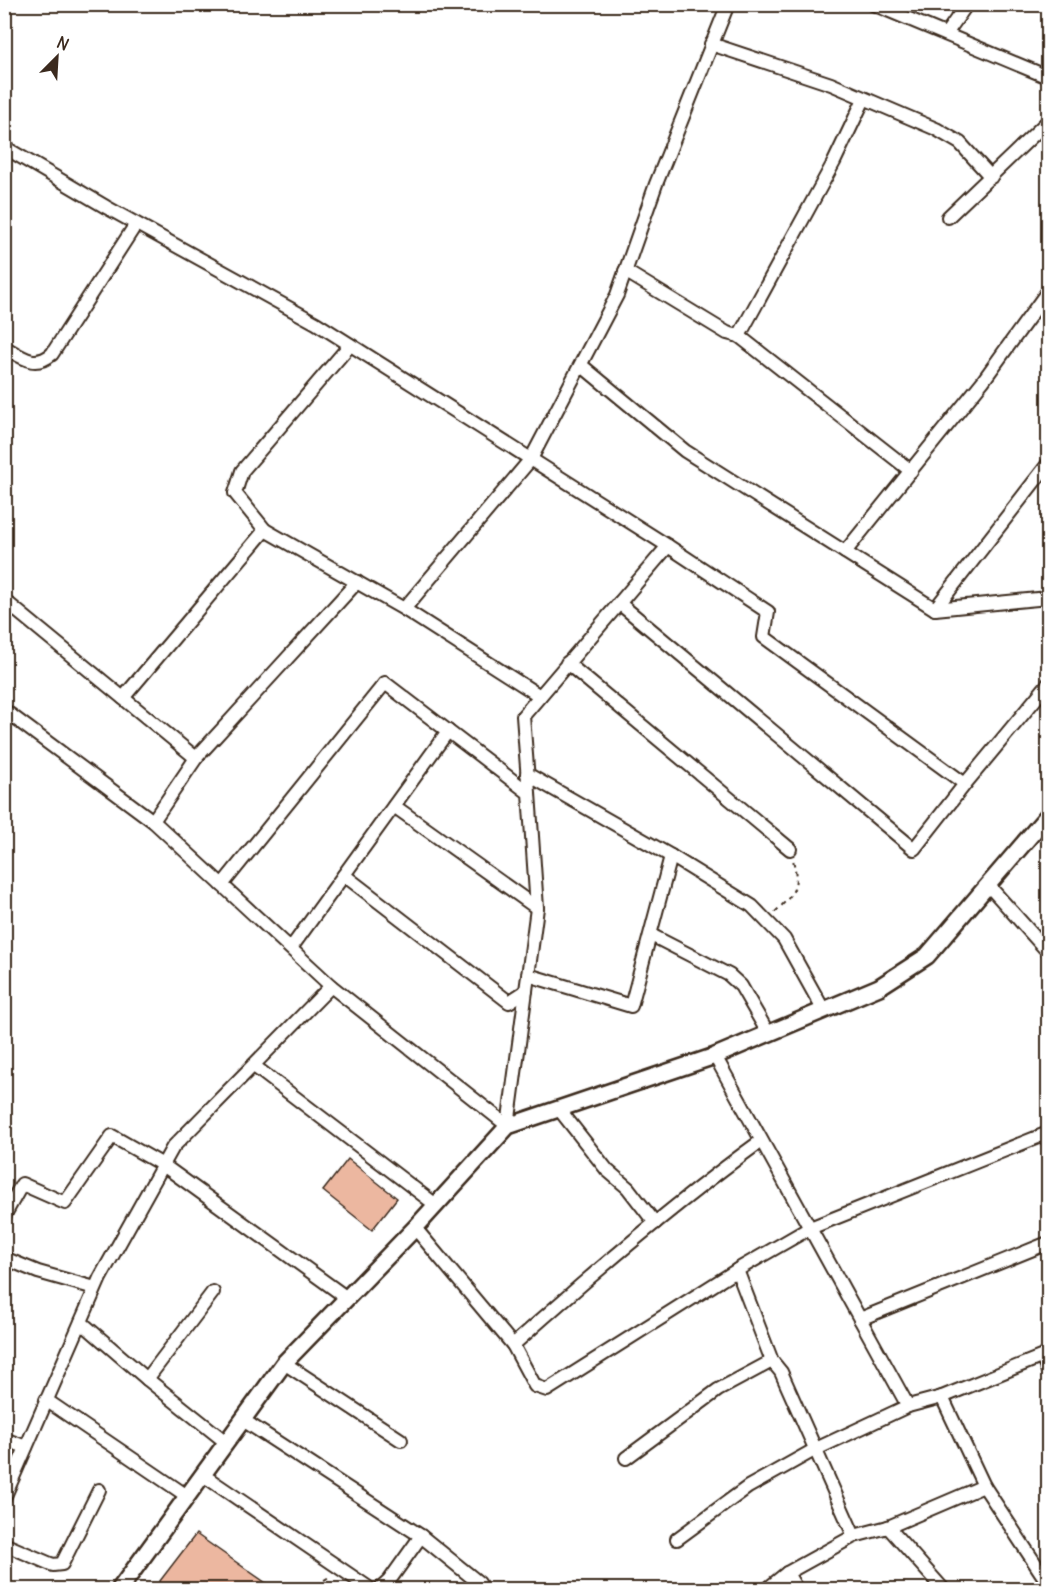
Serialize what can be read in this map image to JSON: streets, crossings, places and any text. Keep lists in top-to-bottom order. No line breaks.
{"north":"top right"}
